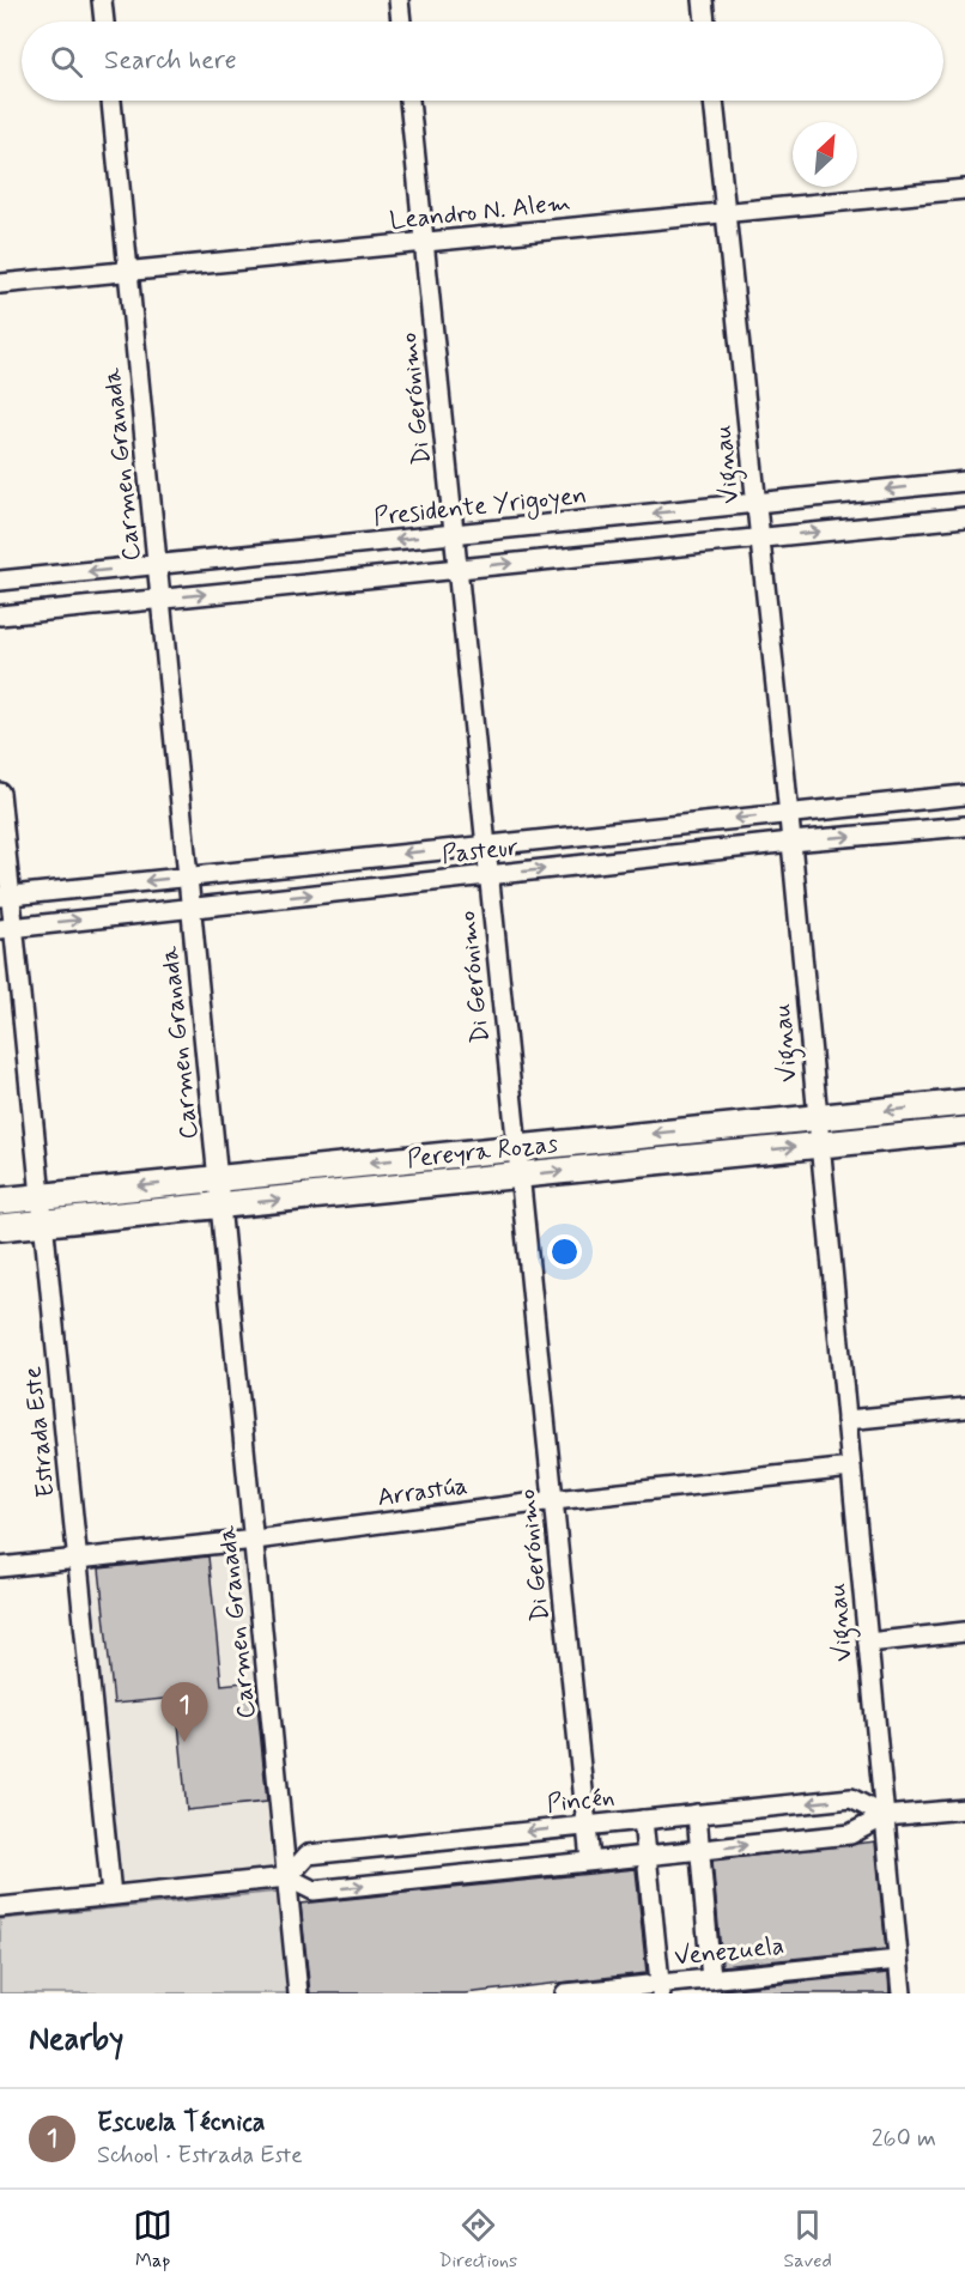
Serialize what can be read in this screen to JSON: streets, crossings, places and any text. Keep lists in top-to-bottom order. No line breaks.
{"streets":{"street":["Leandro N. Alem","Di Gerónimo","Carmen Granada","Vignau","Presidente Yrigoyen","Pasteur","Pereyra Rozas","Estrada Este","Arrastúa","Pincén","Venezuela"]},"crossings":[["Leandro N. Alem","Di Gerónimo"],["Leandro N. Alem","Carmen Granada"],["Leandro N. Alem","Vignau"],["Di Gerónimo","Presidente Yrigoyen"],["Di Gerónimo","Pasteur"],["Di Gerónimo","Pereyra Rozas"],["Di Gerónimo","Arrastúa"],["Di Gerónimo","Pincén"],["Carmen Granada","Presidente Yrigoyen"],["Carmen Granada","Pasteur"],["Carmen Granada","Pereyra Rozas"],["Carmen Granada","Arrastúa"],["Carmen Granada","Pincén"],["Vignau","Presidente Yrigoyen"],["Vignau","Pasteur"],["Vignau","Pereyra Rozas"],["Vignau","Arrastúa"],["Vignau","Pincén"],["Vignau","Venezuela"],["Pasteur","Estrada Este"],["Pereyra Rozas","Estrada Este"],["Estrada Este","Arrastúa"]],"north":"top right","page":{"search":"Search here","pins":"1","heading":"Nearby","list":[{"mark":"1","name":"Escuela Técnica","note":"School · Estrada Este","value":"260 m"}],"nav":["Map","Directions","Saved"]}}
